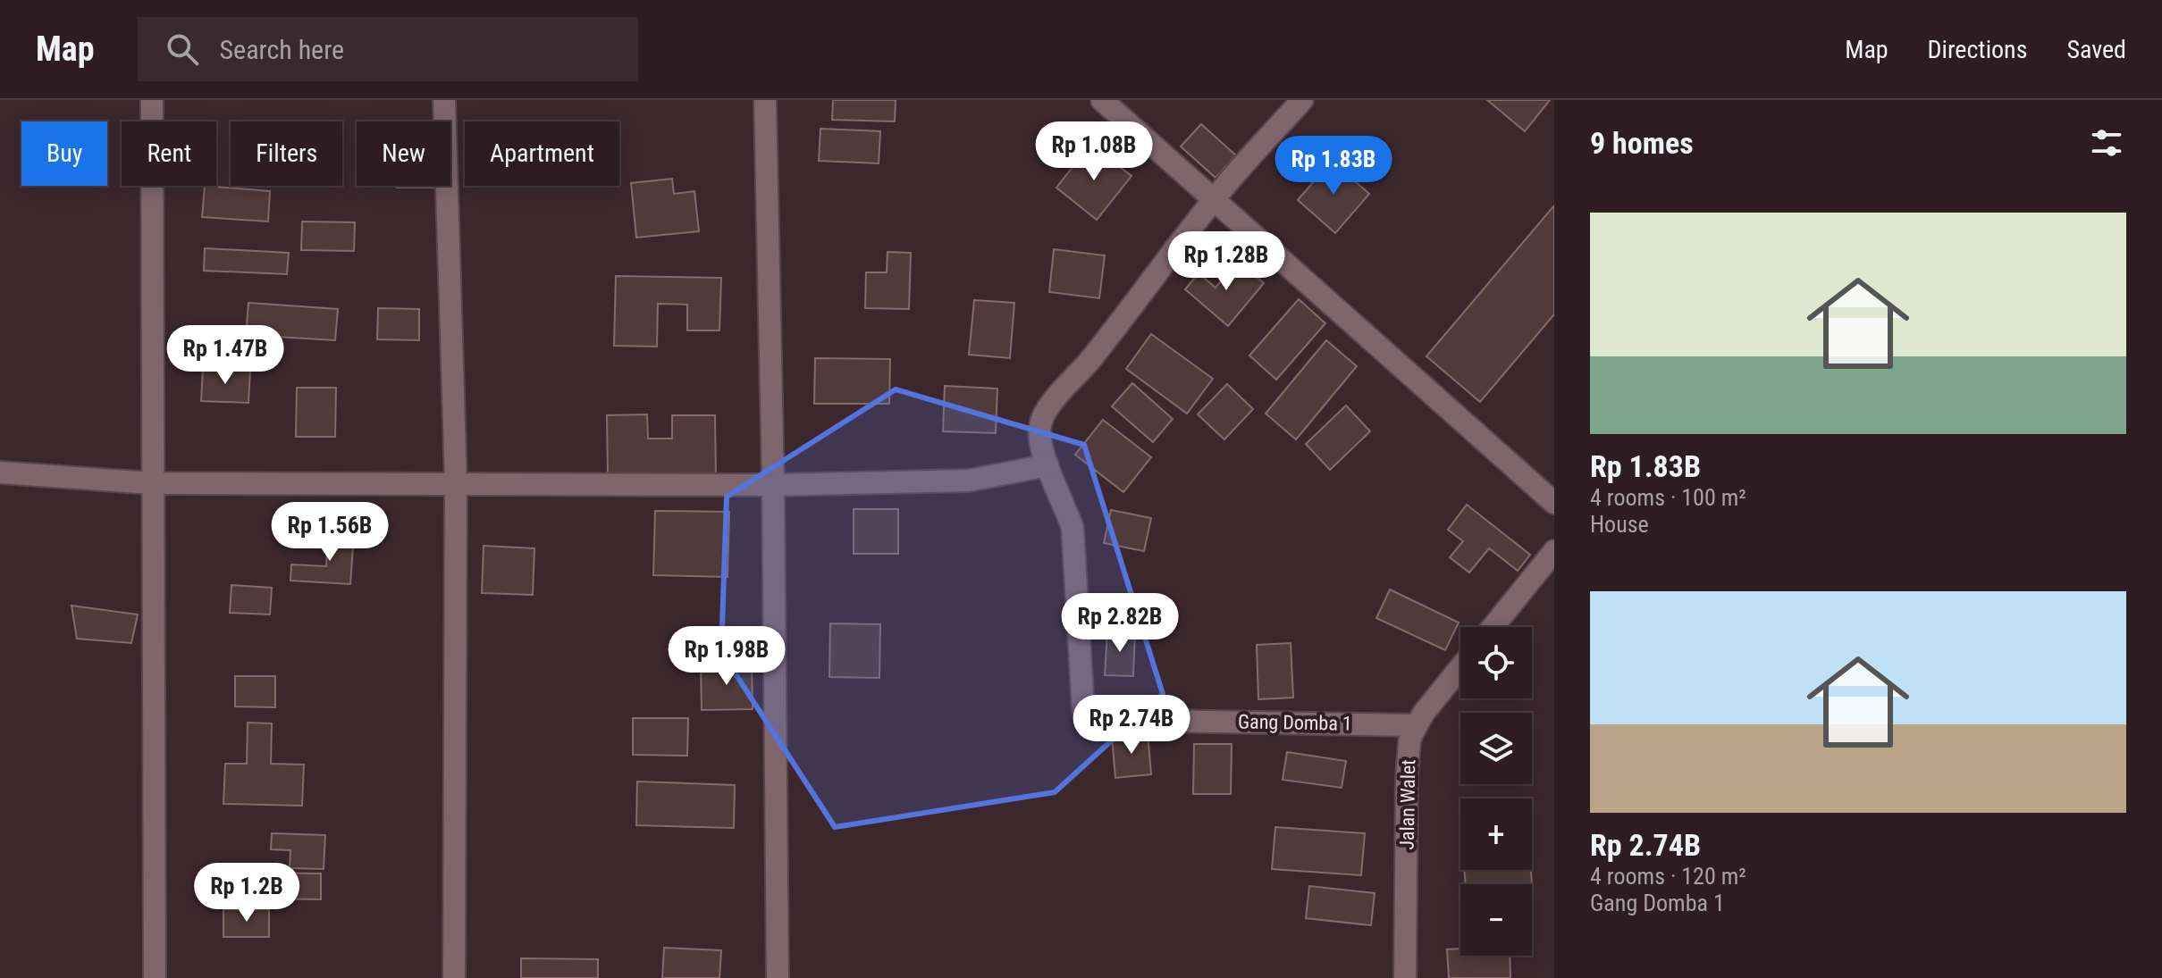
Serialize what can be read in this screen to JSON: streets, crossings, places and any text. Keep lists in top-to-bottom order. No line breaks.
{"streets":{"street":["Gang Domba 1","Jalan Walet"]},"crossings":[["Gang Domba 1","Jalan Walet"]],"page":{"header":"Map","search":"Search here","nav":["Map","Directions","Saved"],"heading":"9 homes","price":["Rp 1.08B","Rp 1.83B","Rp 1.28B","Rp 1.47B","Rp 1.56B","Rp 2.82B","Rp 1.98B","Rp 2.74B","Rp 1.2B"],"chip":["Buy","Rent","Filters","New","Apartment"],"list":[{"name":"Rp 1.83B","note":"4 rooms · 100 m² · House"},{"name":"Rp 2.74B","note":"4 rooms · 120 m² · Gang Domba 1"}],"map_buttons":["+","−"]}}
